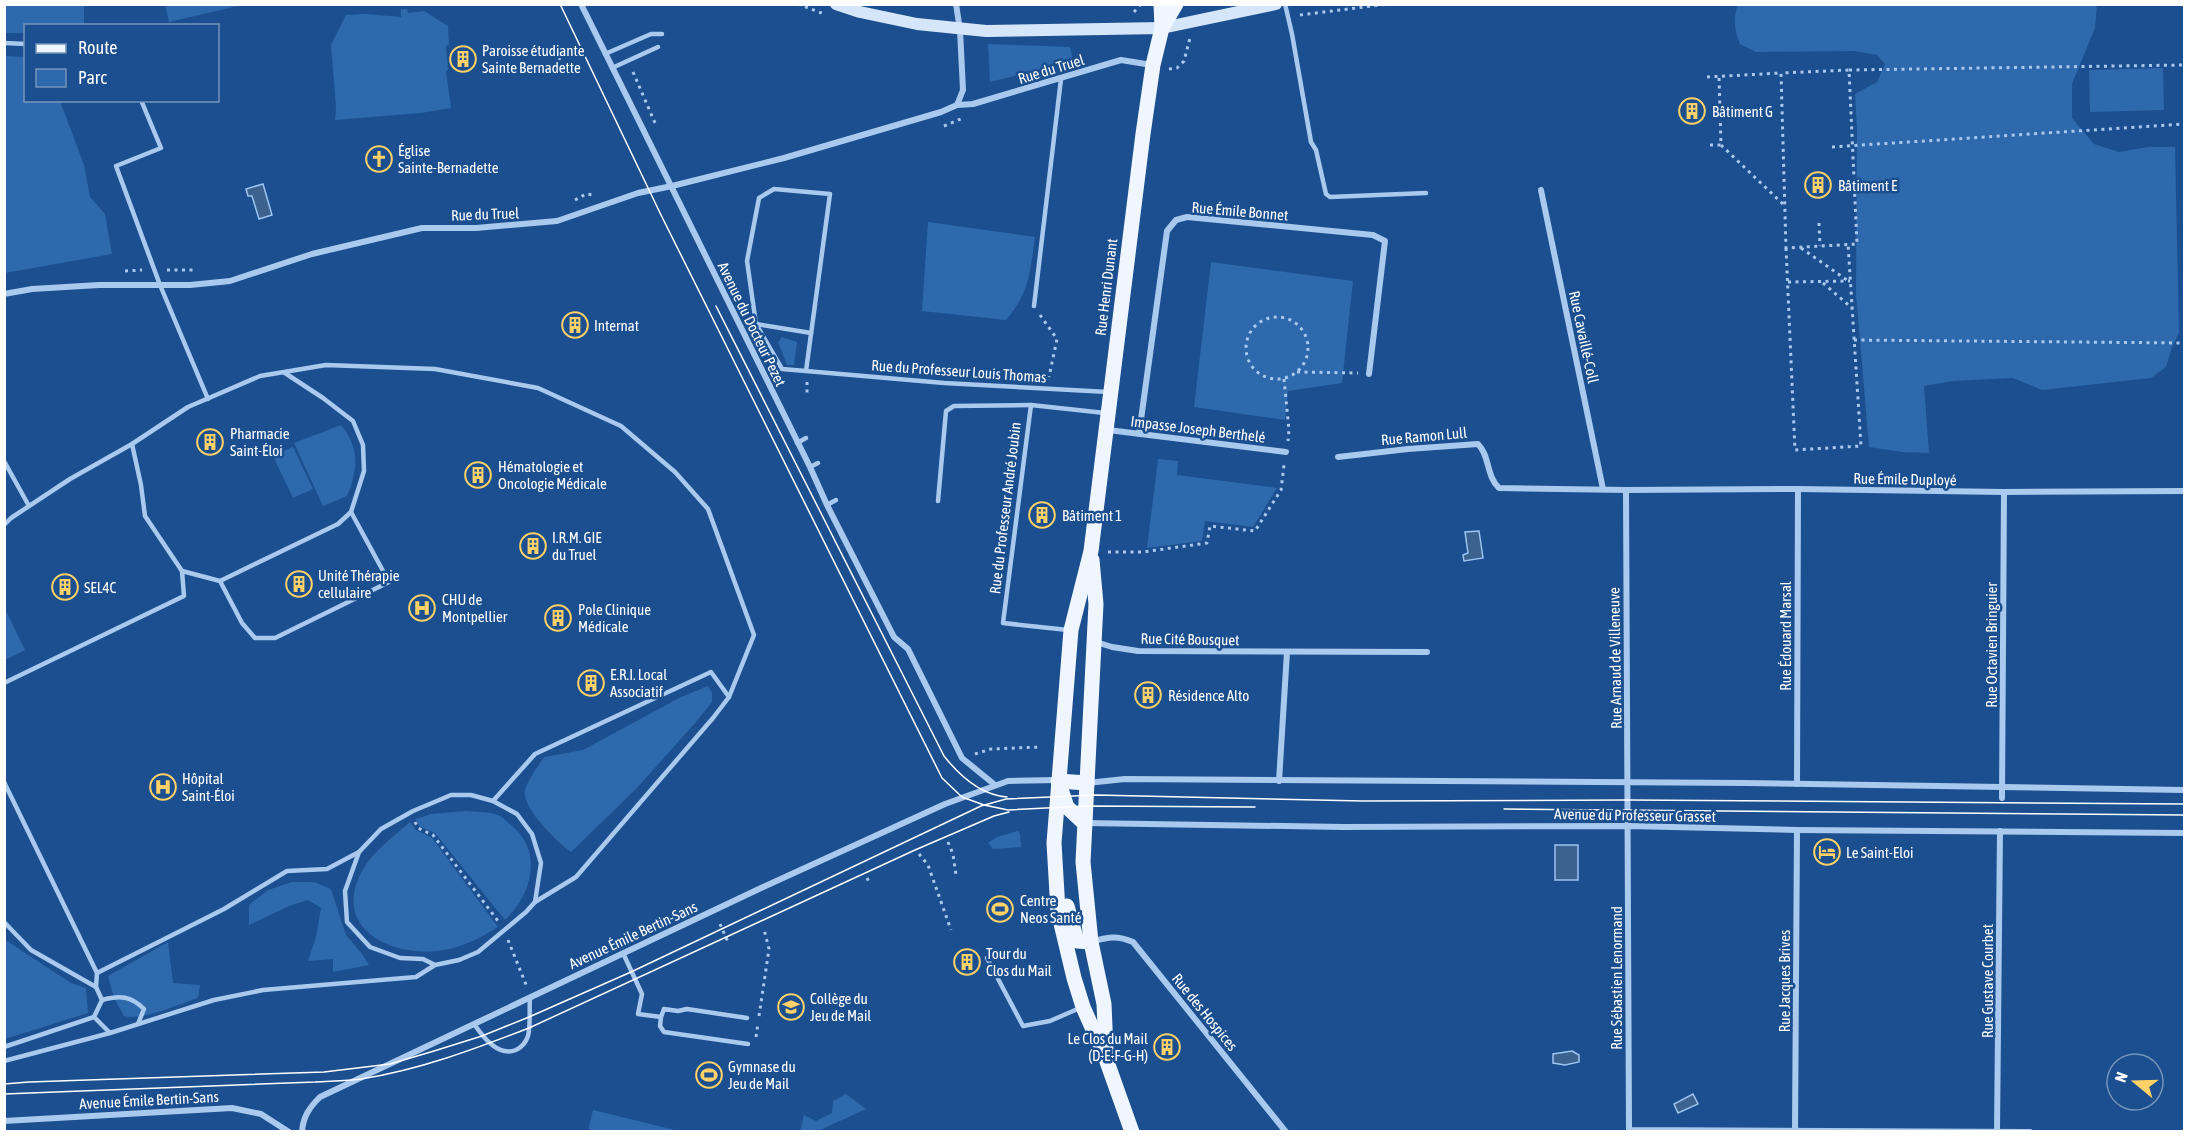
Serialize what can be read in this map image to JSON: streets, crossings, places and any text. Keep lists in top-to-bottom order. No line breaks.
{"streets":{"main road":["Rue Henri Dunant"],"street":["Rue du Truel","Rue Émile Bonnet","Avenue du Docteur Pezet","Rue Cavaillé-Coll","Impasse Joseph Berthelé","Rue Ramon Lull","Rue Émile Duployé","Rue Édouard Marsal","Rue Cité Bousquet","Rue Octavien Bringuier","Rue Arnaud de Villeneuve","Avenue du Professeur Grasset","Avenue Émile Bertin-Sans","Rue Sébastien Lenormand","Rue Jacques Brives","Rue Gustave Courbet","Rue des Hospices"],"lane":["Rue du Professeur Louis Thomas","Rue du Professeur André Joubin"]},"crossings":[["Rue du Truel","Rue Henri Dunant"],["Rue du Truel","Avenue du Docteur Pezet"],["Rue Émile Bonnet","Impasse Joseph Berthelé"],["Rue Henri Dunant","Rue du Professeur Louis Thomas"],["Rue Henri Dunant","Impasse Joseph Berthelé"],["Rue Henri Dunant","Rue du Professeur André Joubin"],["Rue Henri Dunant","Rue Cité Bousquet"],["Rue Henri Dunant","Avenue du Professeur Grasset"],["Rue Henri Dunant","Avenue Émile Bertin-Sans"],["Rue Henri Dunant","Rue des Hospices"],["Rue Cavaillé-Coll","Rue Ramon Lull"],["Rue Ramon Lull","Rue Émile Duployé"],["Rue Ramon Lull","Rue Arnaud de Villeneuve"],["Rue Émile Duployé","Rue Édouard Marsal"],["Rue Émile Duployé","Rue Octavien Bringuier"],["Rue Émile Duployé","Rue Arnaud de Villeneuve"],["Rue Édouard Marsal","Avenue du Professeur Grasset"],["Rue Octavien Bringuier","Avenue du Professeur Grasset"],["Rue Arnaud de Villeneuve","Avenue du Professeur Grasset"],["Rue Arnaud de Villeneuve","Rue Sébastien Lenormand"],["Avenue du Professeur Grasset","Rue Sébastien Lenormand"],["Avenue du Professeur Grasset","Rue Jacques Brives"],["Avenue du Professeur Grasset","Rue Gustave Courbet"]],"places":{"building":["Paroisse étudiante Sainte Bernadette","Bâtiment G","Bâtiment E","Internat","Pharmacie Saint-Éloi","Hématologie et Oncologie Médicale","Bâtiment 1","I.R.M. GIE du Truel","Unité Thérapie cellulaire","SEL4C","Pole Clinique Médicale","E.R.I. Local Associatif","Résidence Alto","Tour du Clos du Mail","Le Clos du Mail (D-E-F-G-H)"],"church":["Église Sainte-Bernadette"],"hospital":["CHU de Montpellier","Hôpital Saint-Éloi"],"hotel":["Le Saint-Eloi"],"sports":["Centre Neos Santé","Gymnase du Jeu de Mail"],"school or university":["Collège du Jeu de Mail"]},"legend":["Route","Parc"],"north":"left"}
